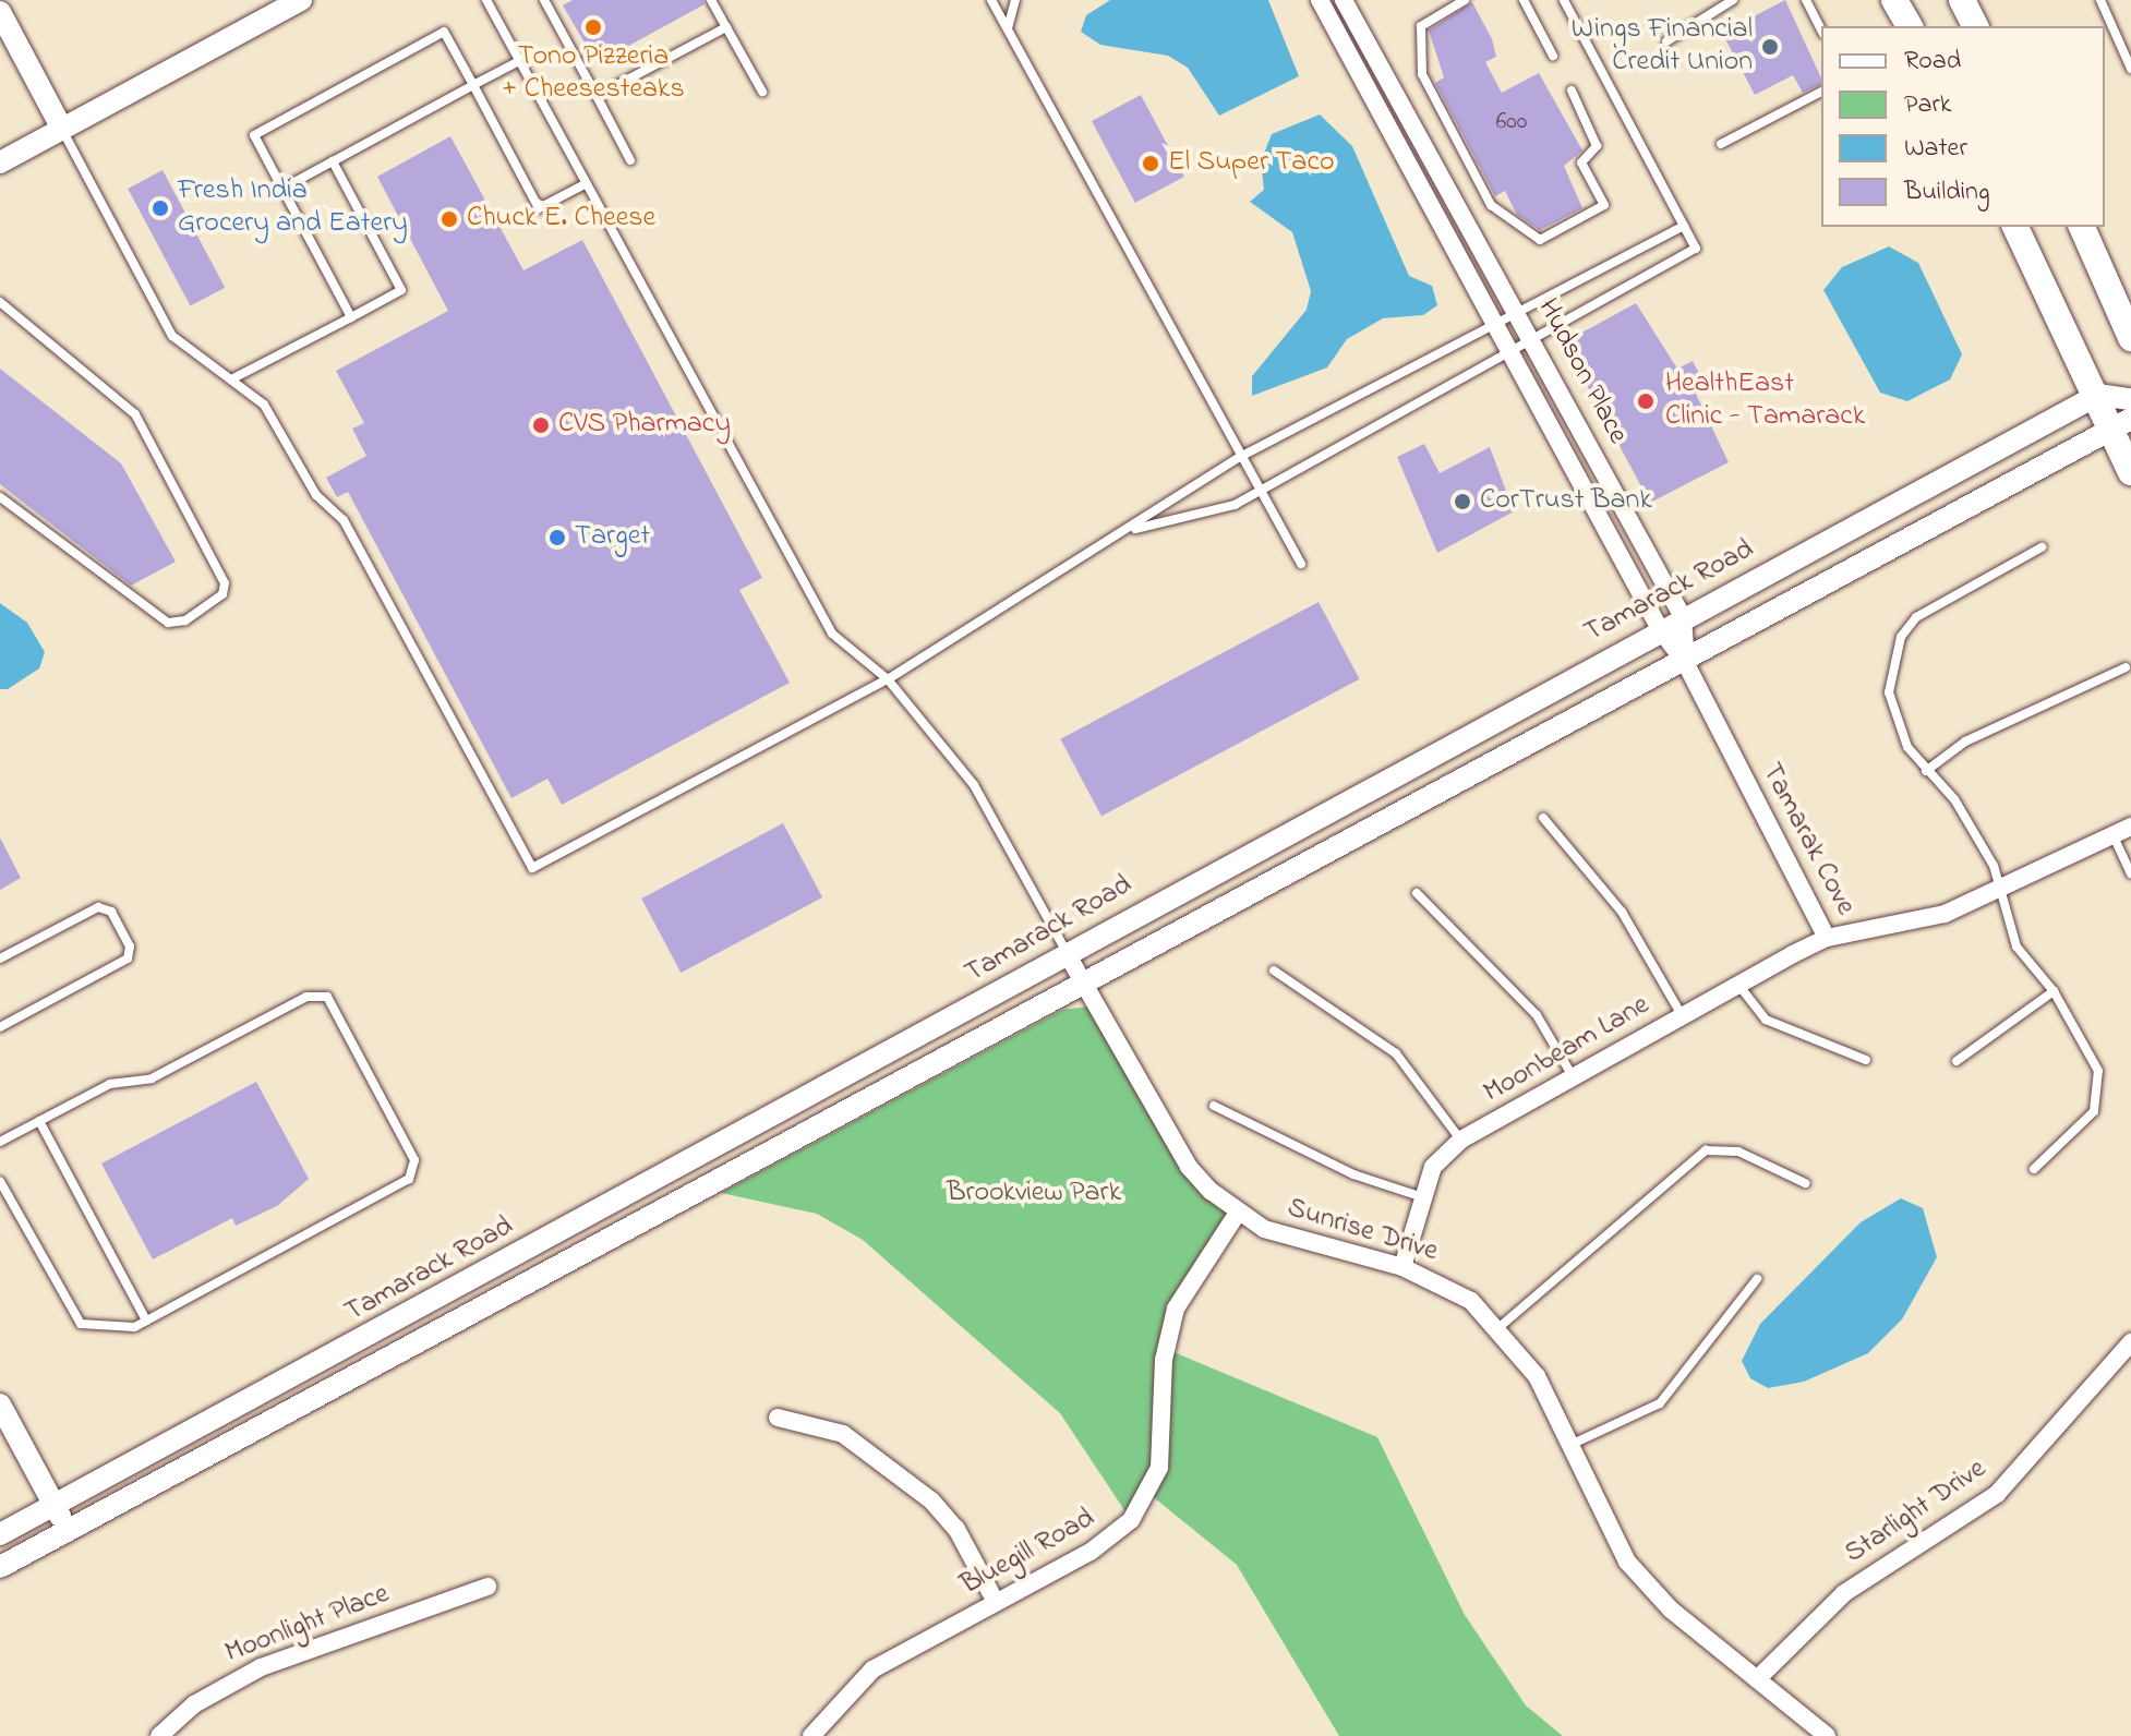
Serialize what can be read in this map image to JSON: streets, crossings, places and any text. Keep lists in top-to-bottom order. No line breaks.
{"streets":{"street":["Hudson Place","Tamarack Road","Tamarak Cove","Moonbeam Lane","Sunrise Drive","Starlight Drive","Bluegill Road","Moonlight Place"]},"crossings":[["Hudson Place","Tamarack Road"],["Hudson Place","Tamarak Cove"],["Tamarack Road","Tamarak Cove"],["Tamarack Road","Sunrise Drive"],["Tamarak Cove","Moonbeam Lane"],["Moonbeam Lane","Sunrise Drive"],["Sunrise Drive","Starlight Drive"],["Sunrise Drive","Bluegill Road"]],"parks":["Brookview Park"],"places":["Tono Pizzeria + Cheesesteaks","Wings Financial Credit Union","El Super Taco","Fresh India Grocery and Eatery","Chuck E. Cheese","HealthEast Clinic - Tamarack","CVS Pharmacy","CorTrust Bank","Target"],"house_numbers":["600"],"legend":["Road","Park","Water","Building"]}
